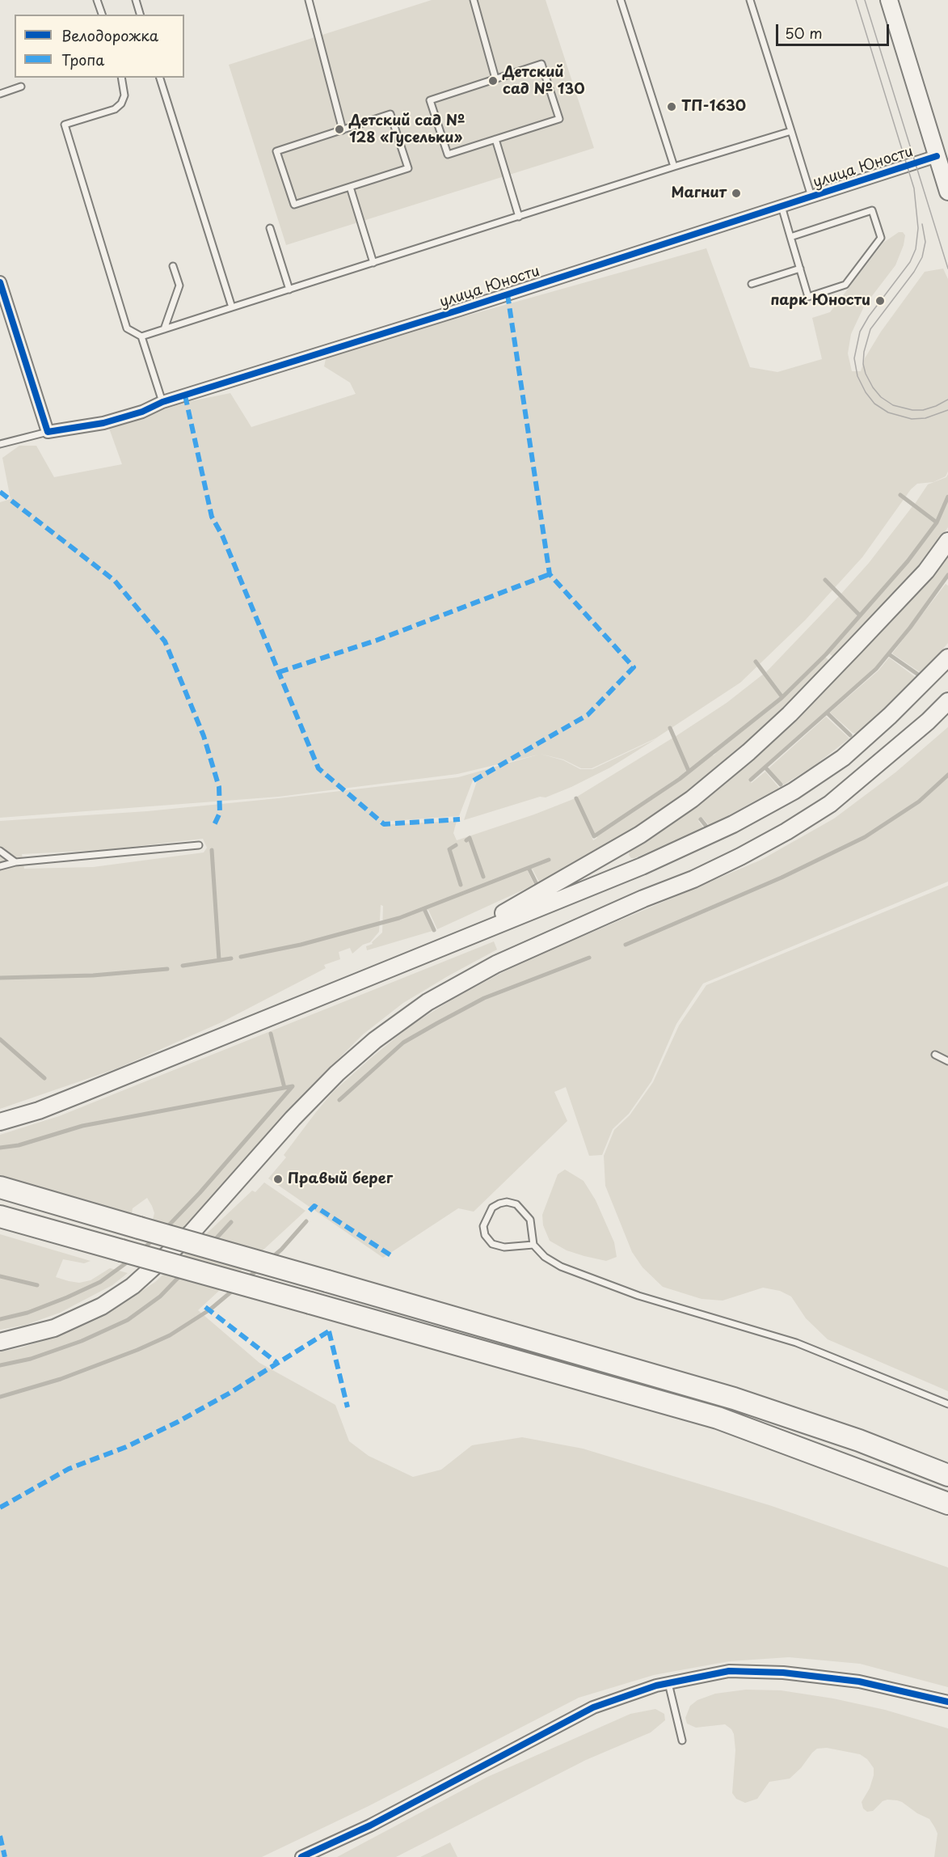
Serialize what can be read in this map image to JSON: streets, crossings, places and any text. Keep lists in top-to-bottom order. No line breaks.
{"streets":{"street":["улица Юности"]},"places":["Детский сад № 130","ТП-1630","Детский сад № 128 «Гусельки»","Магнит","парк Юности","Правый берег"],"legend":["Велодорожка","Тропа"],"scale_bar":"50 m"}
